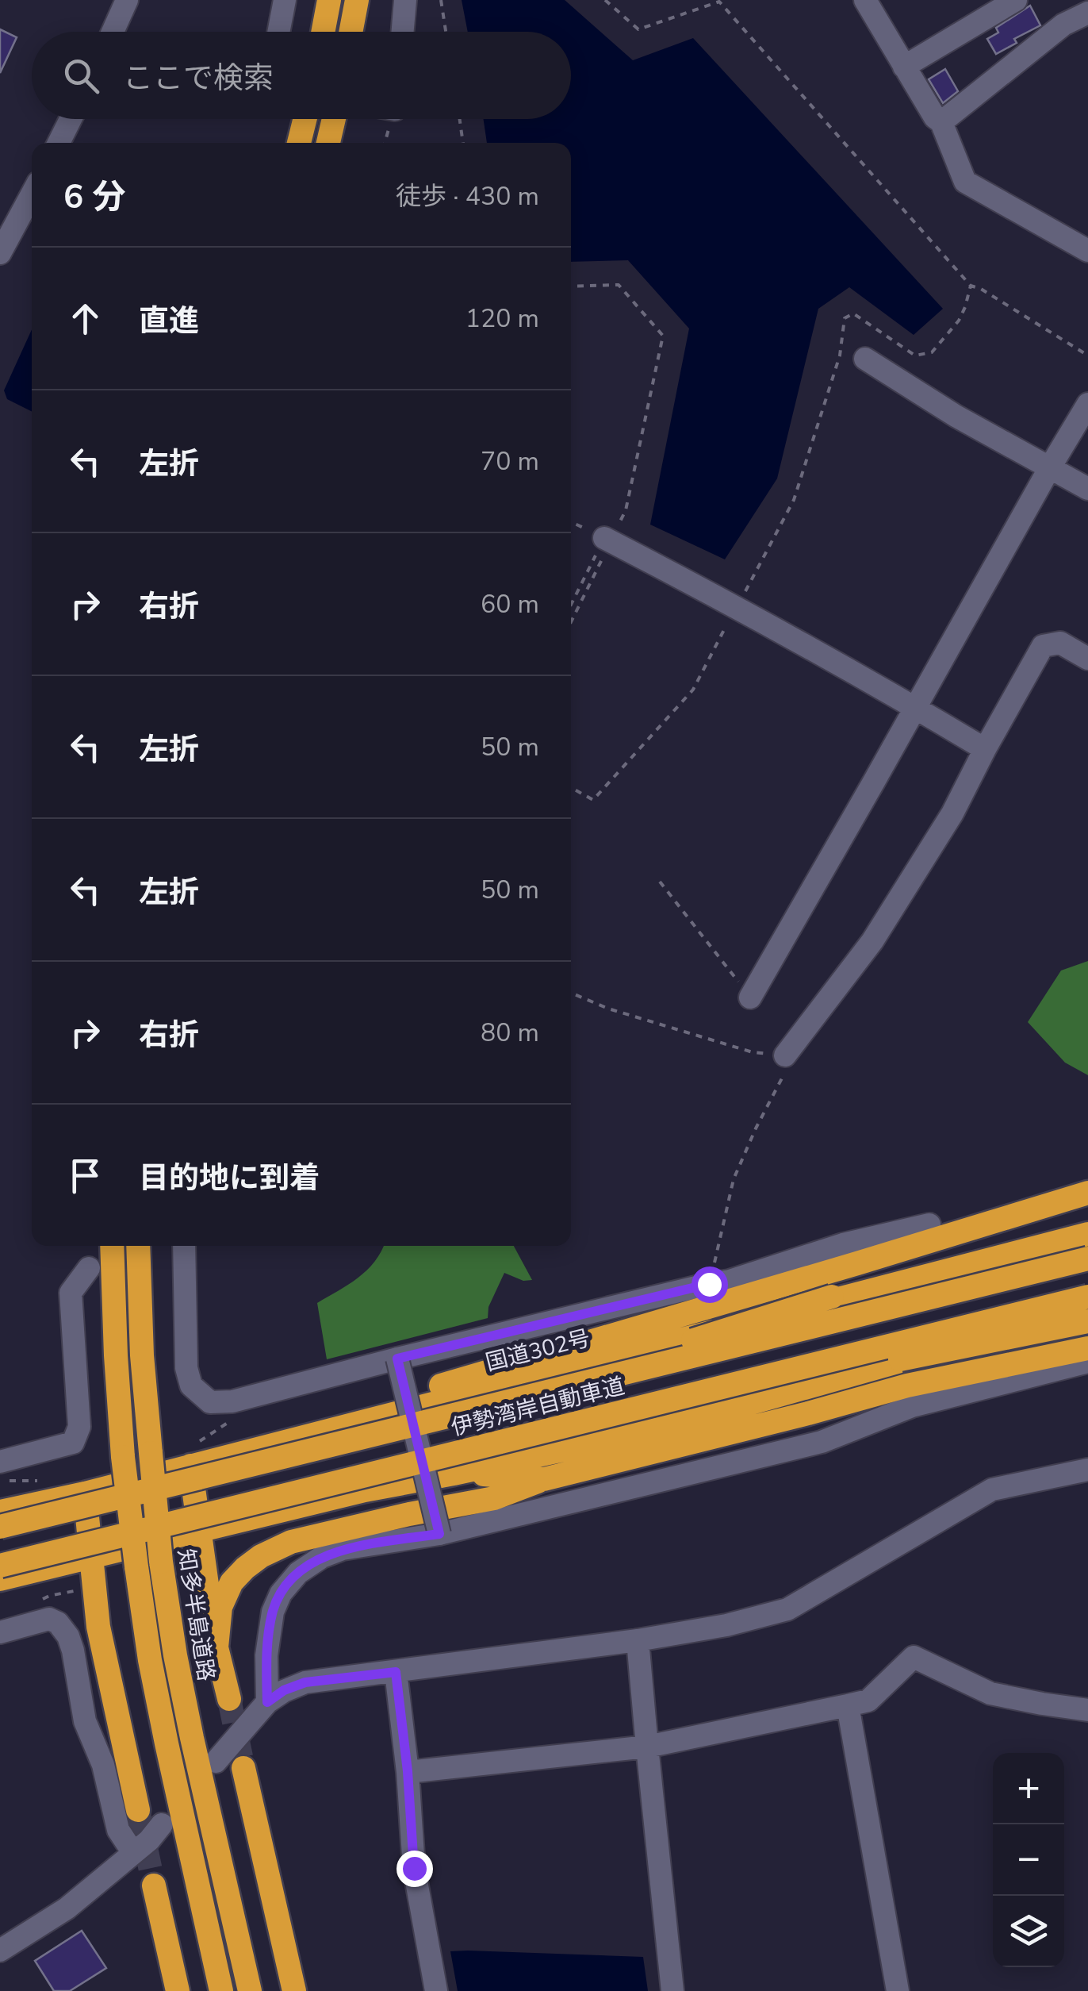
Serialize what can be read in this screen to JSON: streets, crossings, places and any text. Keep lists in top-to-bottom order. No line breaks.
{"streets":{"highway":["国道302号","伊勢湾岸自動車道","知多半島道路"]},"page":{"search":"ここで検索","heading":["6 分","徒歩 · 430 m"],"list":[["直進","120 m"],["左折","70 m"],["右折","60 m"],["左折","50 m"],["左折","50 m"],["右折","80 m"],"目的地に到着"],"map_buttons":["+","−"]}}
